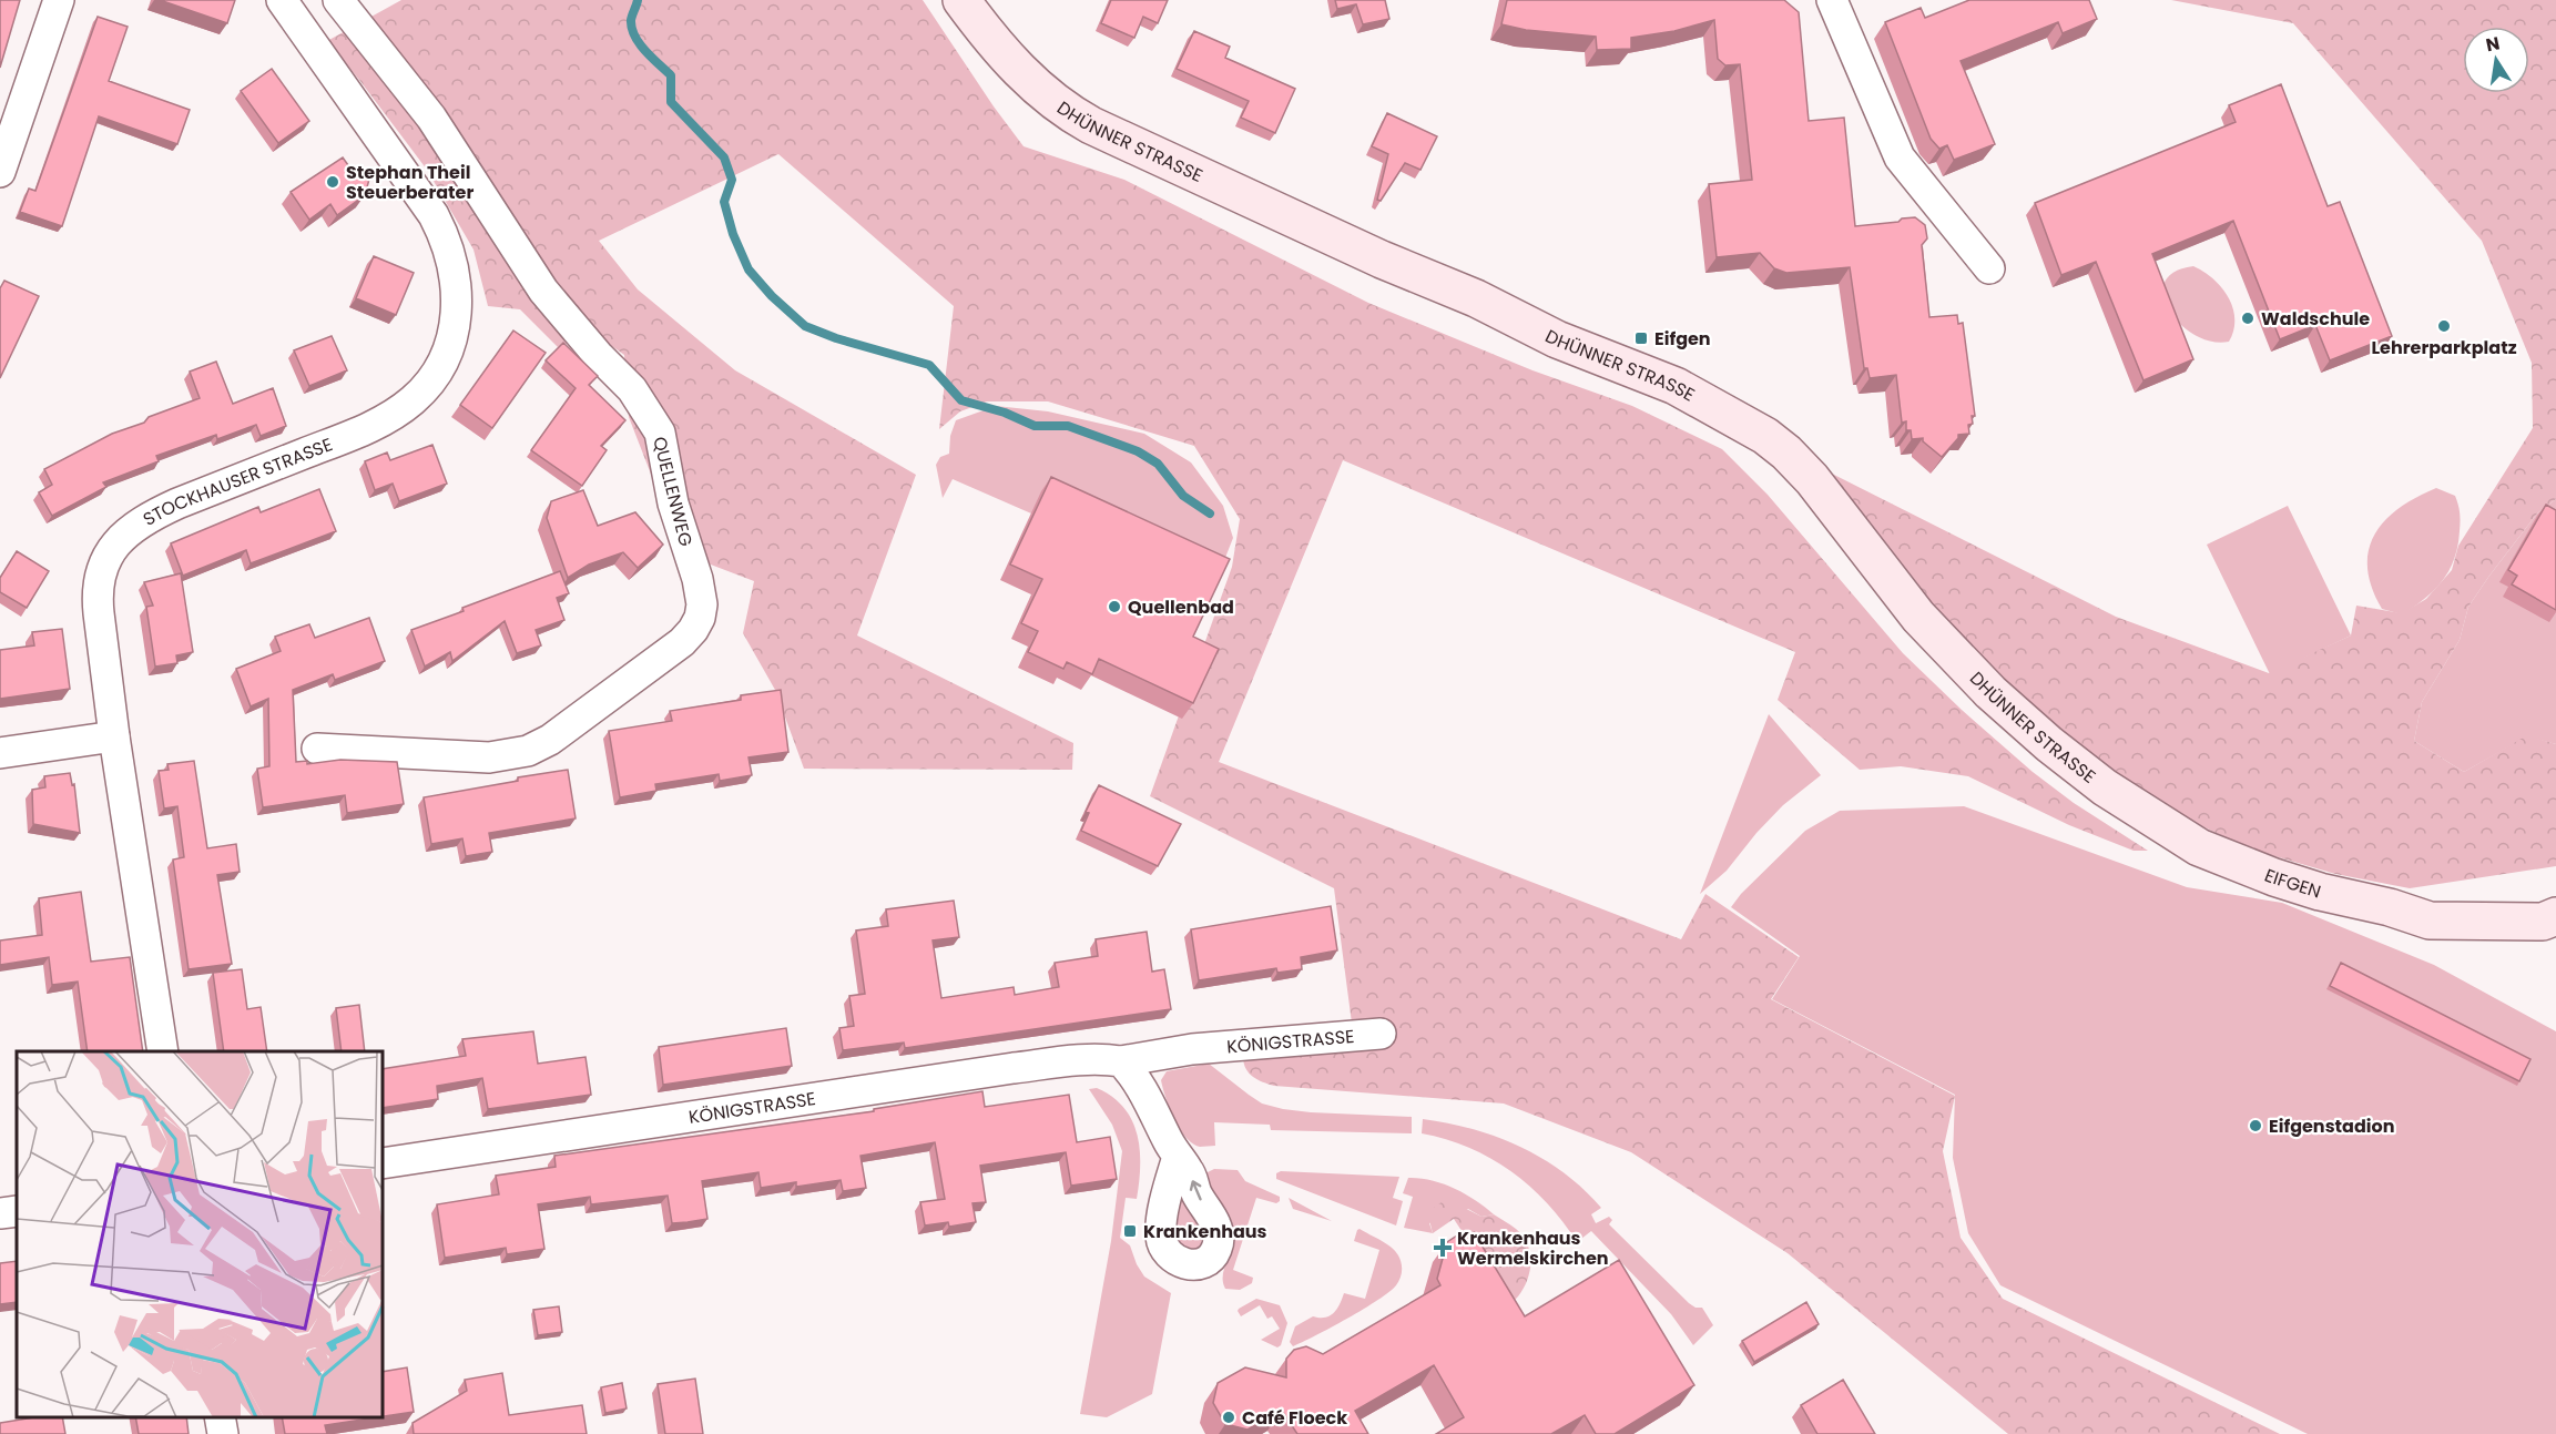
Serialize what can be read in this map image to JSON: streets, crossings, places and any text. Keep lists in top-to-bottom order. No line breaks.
{"streets":{"main road":["DHÜNNER STRASSE","EIFGEN"],"street":["STOCKHAUSER STRASSE","QUELLENWEG","KÖNIGSTRASSE"]},"crossings":[["DHÜNNER STRASSE","EIFGEN"]],"places":{"other":["Stephan Theil Steuerberater","Waldschule","Lehrerparkplatz","Quellenbad","Eifgenstadion","Café Floeck"],"transit":["Eifgen","Krankenhaus"],"health":["Krankenhaus Wermelskirchen"]},"north":"top"}
